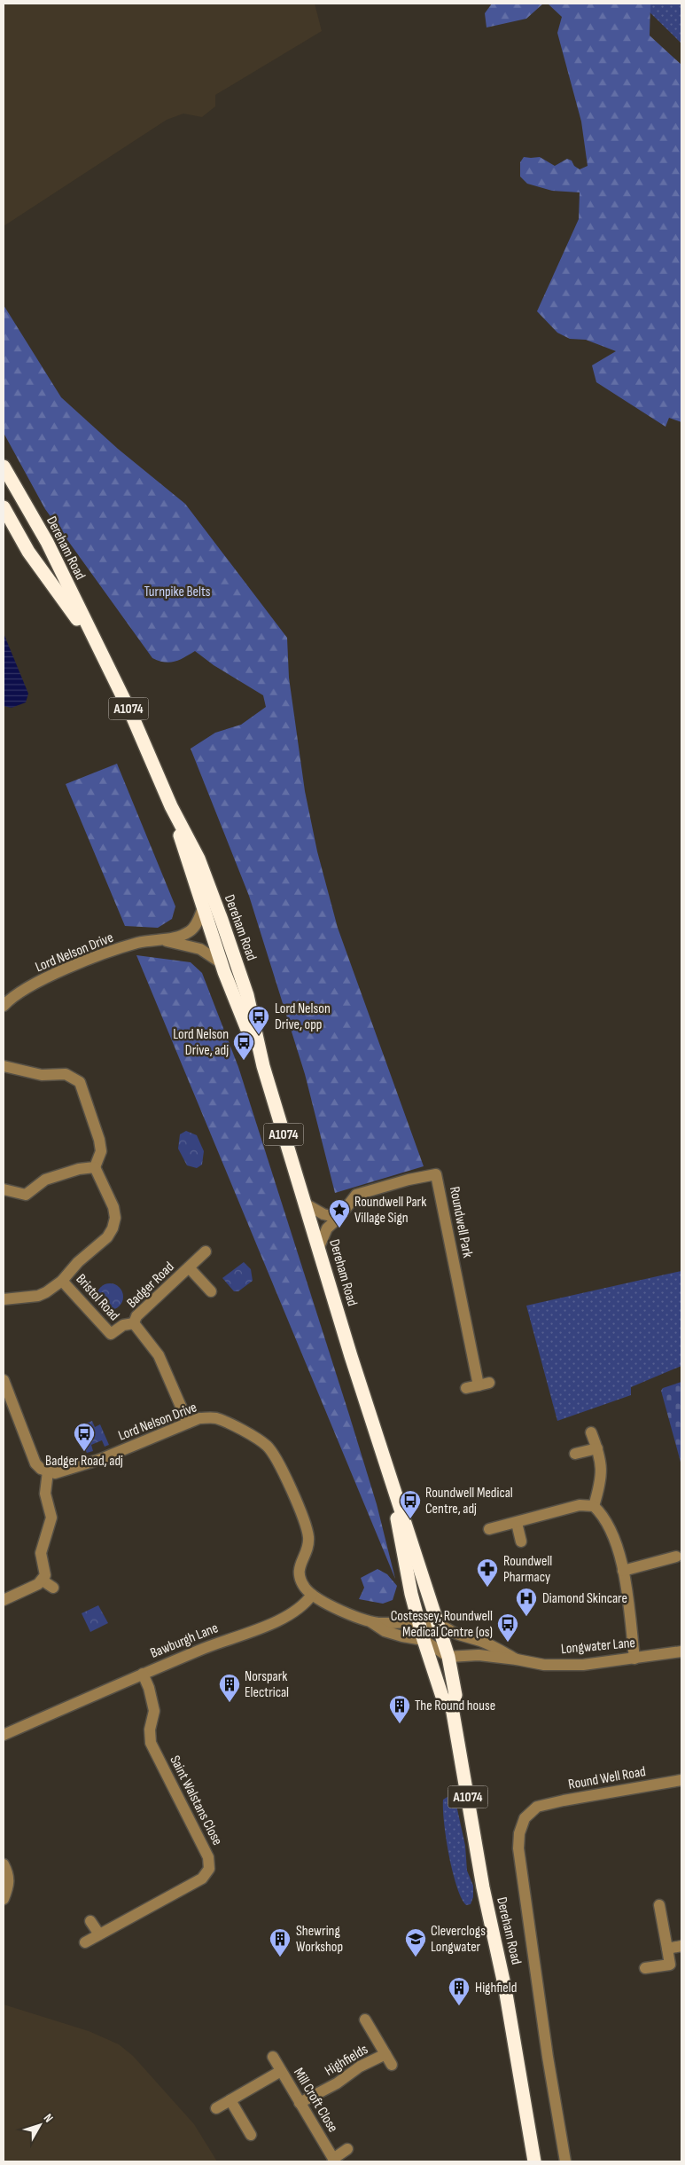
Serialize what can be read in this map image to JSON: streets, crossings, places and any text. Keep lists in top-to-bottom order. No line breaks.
{"streets":{"highway":["Dereham Road","A1074"],"street":["Lord Nelson Drive","Roundwell Park","Badger Road","Bristol Road","Bawburgh Lane","Longwater Lane","Round Well Road","Saint Walstans Close","Highfields","Mill Croft Close"]},"crossings":[["Dereham Road","Lord Nelson Drive"],["Dereham Road","Roundwell Park"],["Dereham Road","Longwater Lane"],["Dereham Road","Round Well Road"],["Lord Nelson Drive","Badger Road"],["Lord Nelson Drive","Bawburgh Lane"],["Badger Road","Bristol Road"],["Bawburgh Lane","Saint Walstans Close"],["Highfields","Mill Croft Close"]],"parks":["Turnpike Belts"],"places":{"bus stop":["Lord Nelson Drive, opp","Lord Nelson Drive, adj","Badger Road, adj","Roundwell Medical Centre, adj","Costessey, Roundwell Medical Centre (os)"],"place":["Roundwell Park Village Sign"],"pharmacy":["Roundwell Pharmacy"],"hospital":["Diamond Skincare"],"building":["Norspark Electrical","The Round house","Shewring Workshop","Highfield"],"school or university":["Cleverclogs Longwater"]},"north":"top right"}
